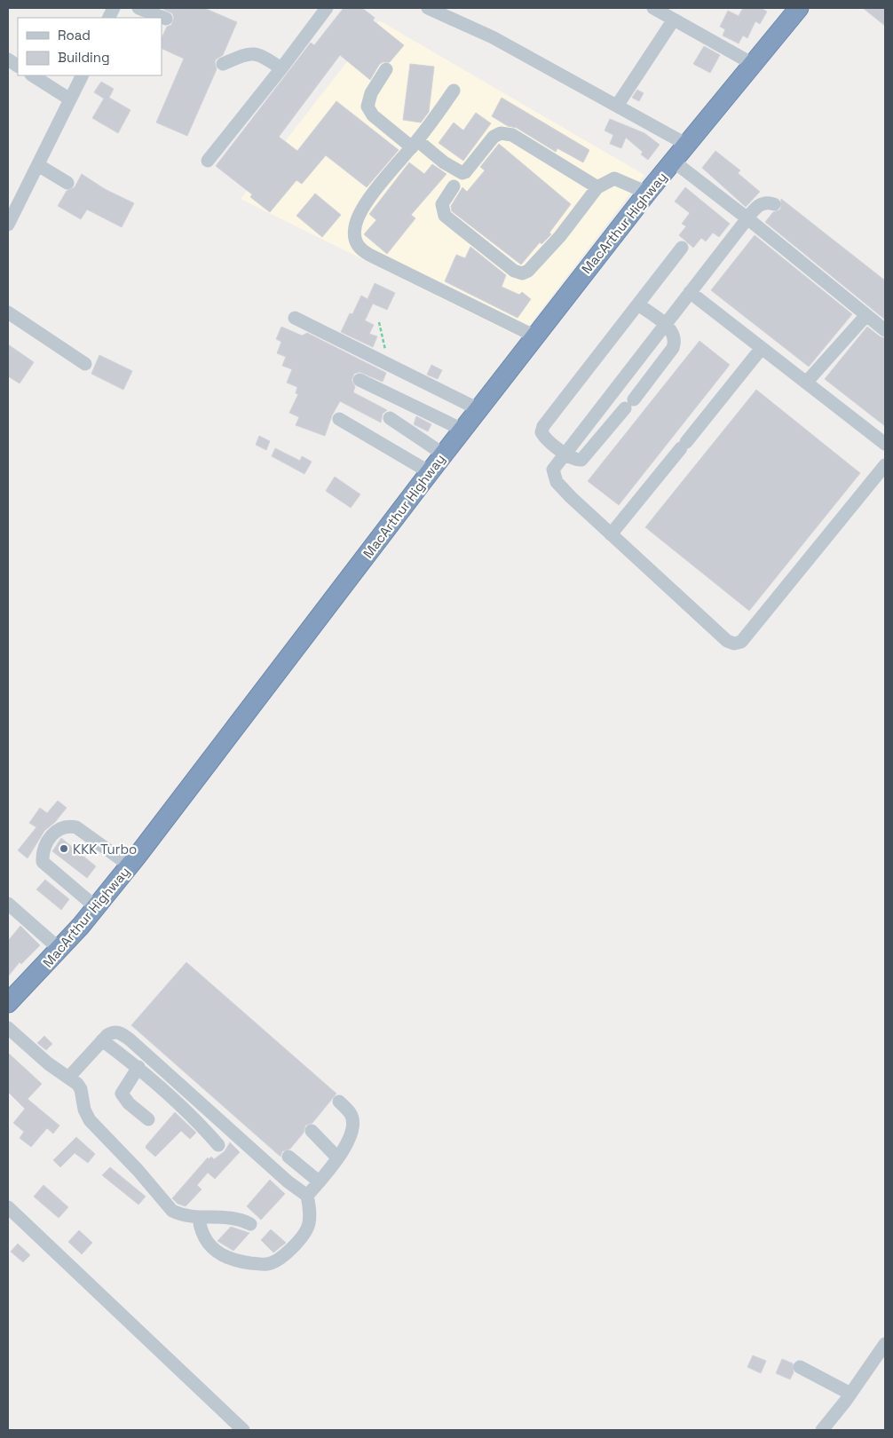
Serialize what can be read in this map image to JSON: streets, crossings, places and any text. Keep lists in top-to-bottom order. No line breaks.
{"streets":{"highway":["MacArthur Highway"]},"places":["KKK Turbo"],"legend":["Road","Building"]}
